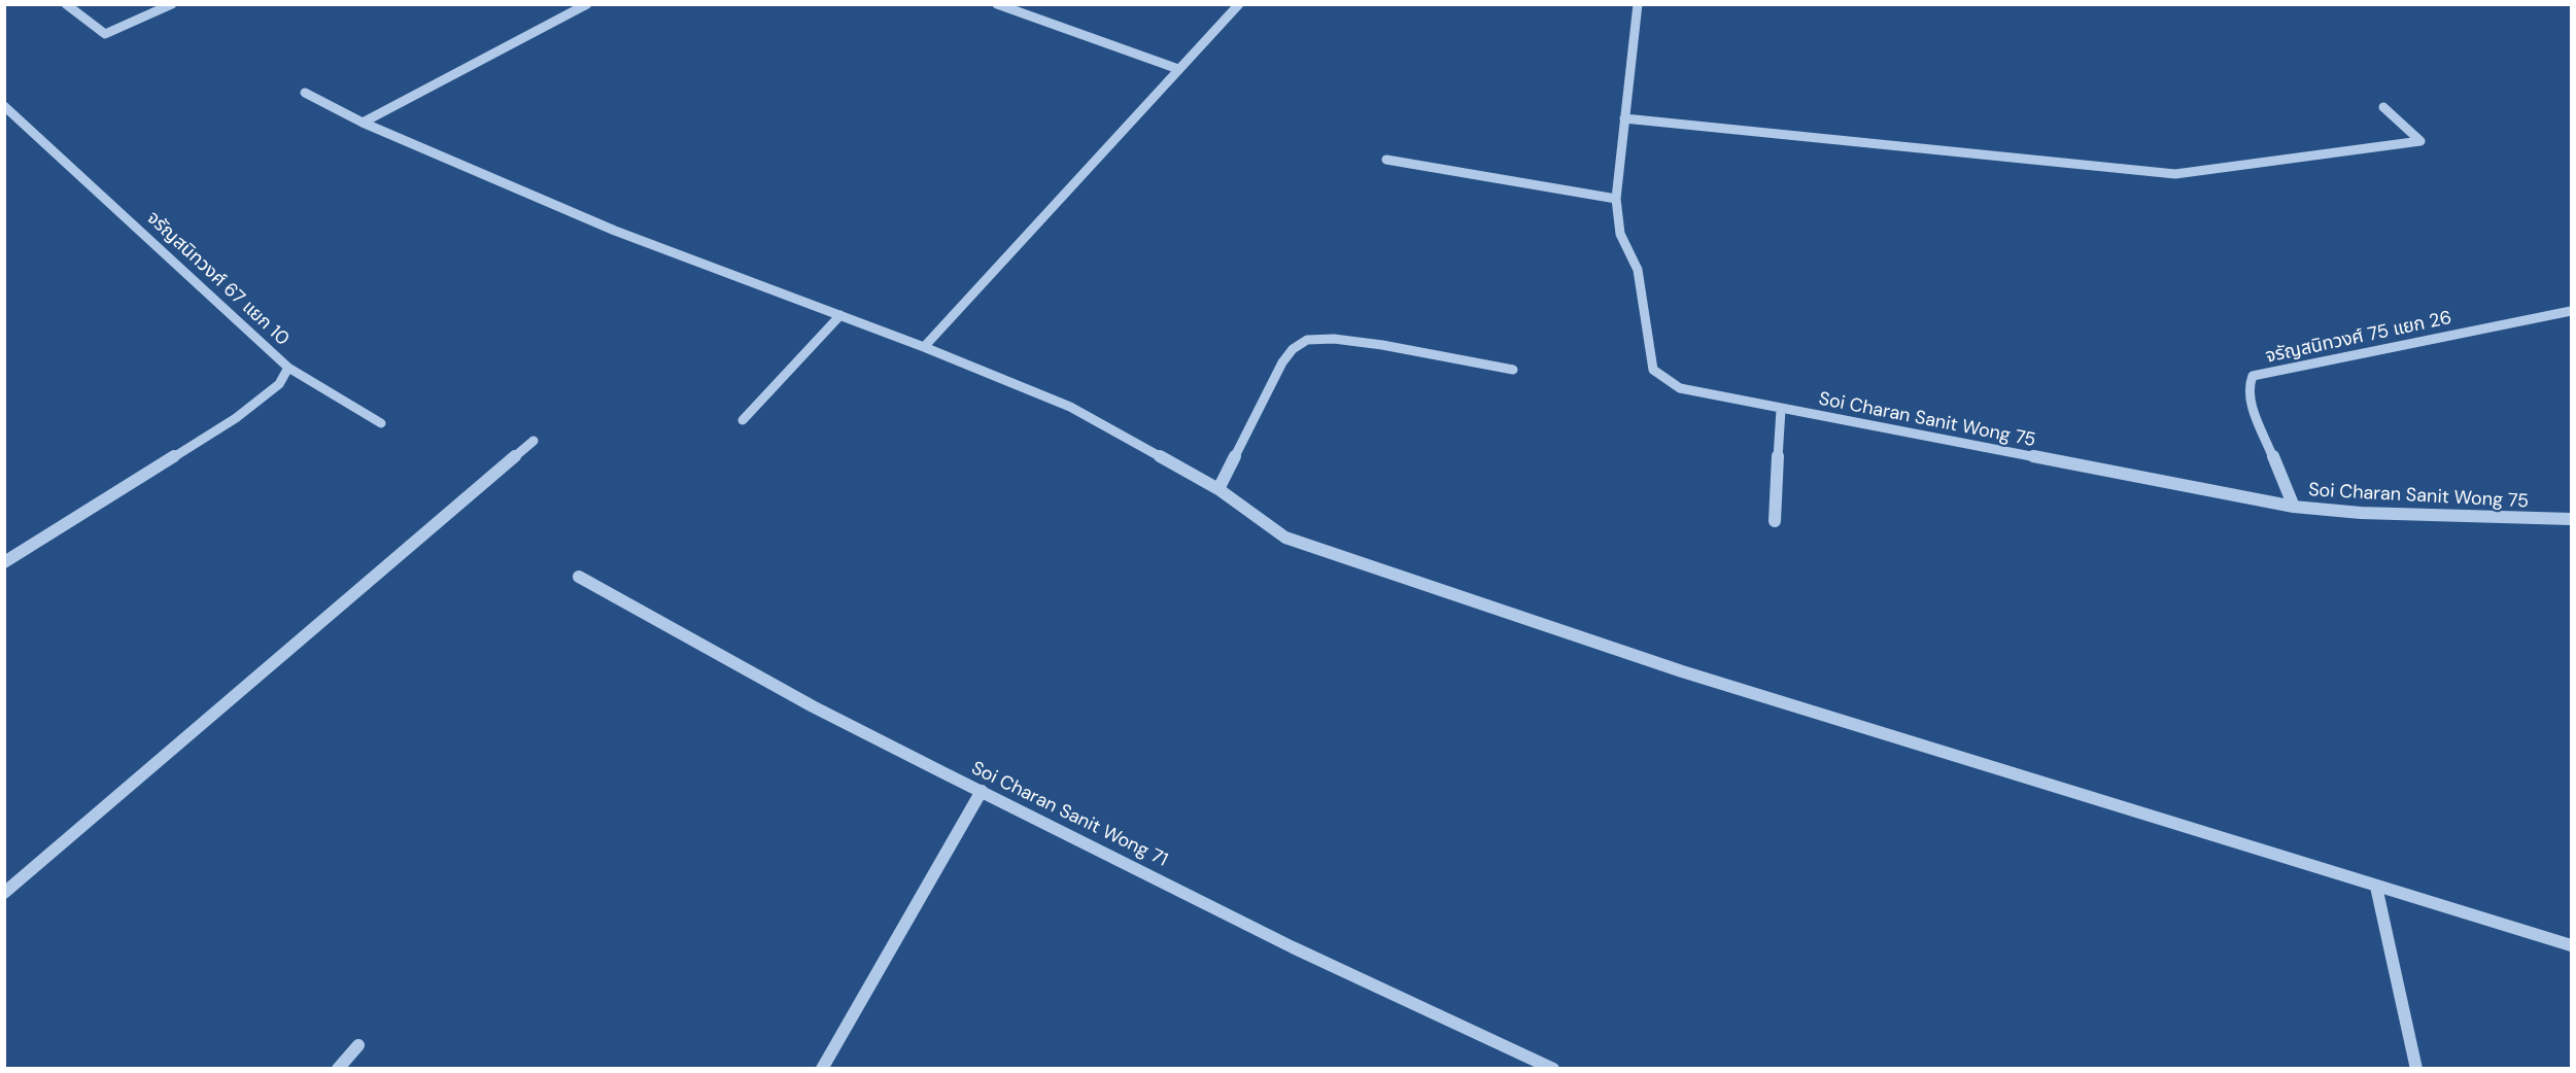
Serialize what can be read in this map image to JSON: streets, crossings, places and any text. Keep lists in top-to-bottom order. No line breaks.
{"streets":{"street":["จรัญสนิทวงศ์ 67 แยก 10","จรัญสนิทวงศ์ 75 แยก 26","Soi Charan Sanit Wong 75","Soi Charan Sanit Wong 71"]},"crossings":[["จรัญสนิทวงศ์ 75 แยก 26","Soi Charan Sanit Wong 75"]]}
